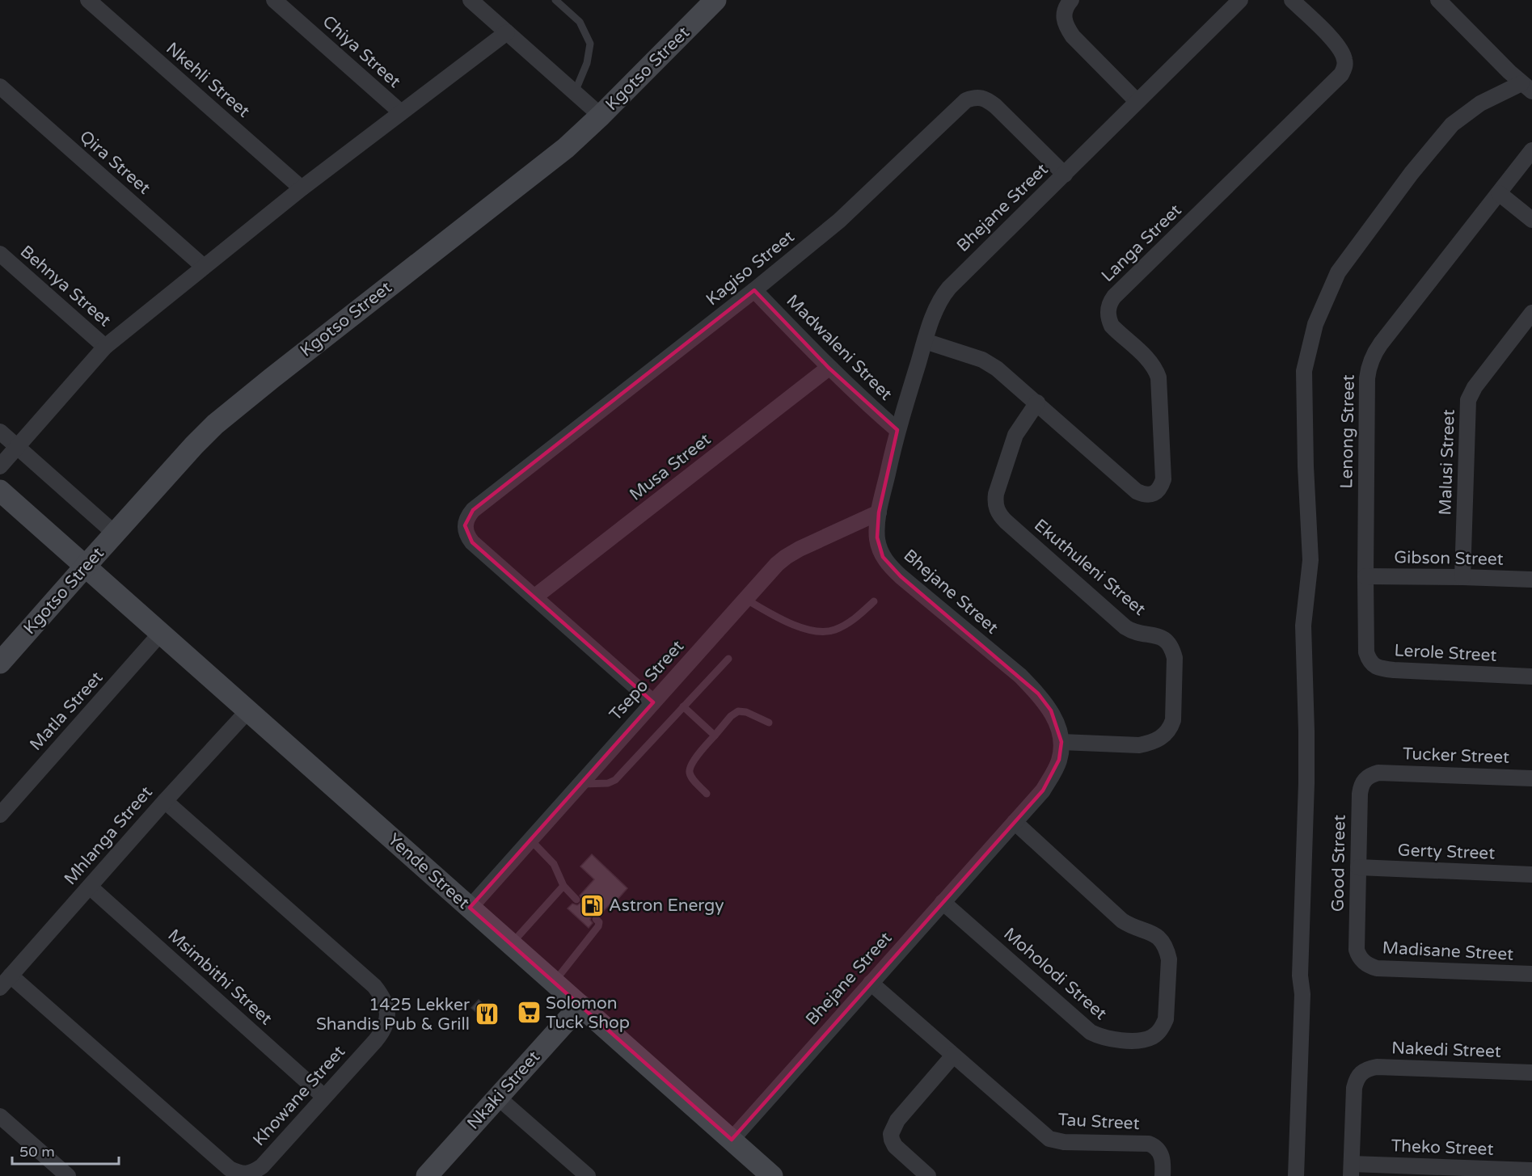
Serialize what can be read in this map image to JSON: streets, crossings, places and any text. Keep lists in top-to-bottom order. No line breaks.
{"streets":{"street":["Chiya Street","Kgotso Street","Nkehli Street","Qira Street","Bhejane Street","Langa Street","Kagiso Street","Behnya Street","Madwaleni Street","Lenong Street","Malusi Street","Musa Street","Gibson Street","Ekuthuleni Street","Lerole Street","Tsepo Street","Matla Street","Tucker Street","Mhlanga Street","Gerty Street","Good Street","Yende Street","Madisane Street","Moholodi Street","Msimbithi Street","Nakedi Street","Nkaki Street","Khowane Street","Tau Street","Theko Street"]},"crossings":[["Kgotso Street","Yende Street"],["Bhejane Street","Langa Street"],["Bhejane Street","Kagiso Street"],["Bhejane Street","Madwaleni Street"],["Bhejane Street","Ekuthuleni Street"],["Bhejane Street","Tsepo Street"],["Bhejane Street","Yende Street"],["Bhejane Street","Moholodi Street"],["Bhejane Street","Tau Street"],["Langa Street","Ekuthuleni Street"],["Kagiso Street","Madwaleni Street"],["Kagiso Street","Musa Street"],["Madwaleni Street","Musa Street"],["Lenong Street","Gibson Street"],["Lenong Street","Lerole Street"],["Malusi Street","Gibson Street"],["Tsepo Street","Yende Street"],["Matla Street","Yende Street"],["Tucker Street","Good Street"],["Mhlanga Street","Yende Street"],["Mhlanga Street","Msimbithi Street"],["Mhlanga Street","Khowane Street"],["Gerty Street","Good Street"],["Good Street","Madisane Street"],["Yende Street","Nkaki Street"],["Msimbithi Street","Khowane Street"],["Nakedi Street","Theko Street"]],"places":{"fuel station":["Astron Energy"],"supermarket":["Solomon Tuck Shop"],"restaurant":["1425 Lekker Shandis Pub & Grill"]},"scale_bar":"50 m"}
